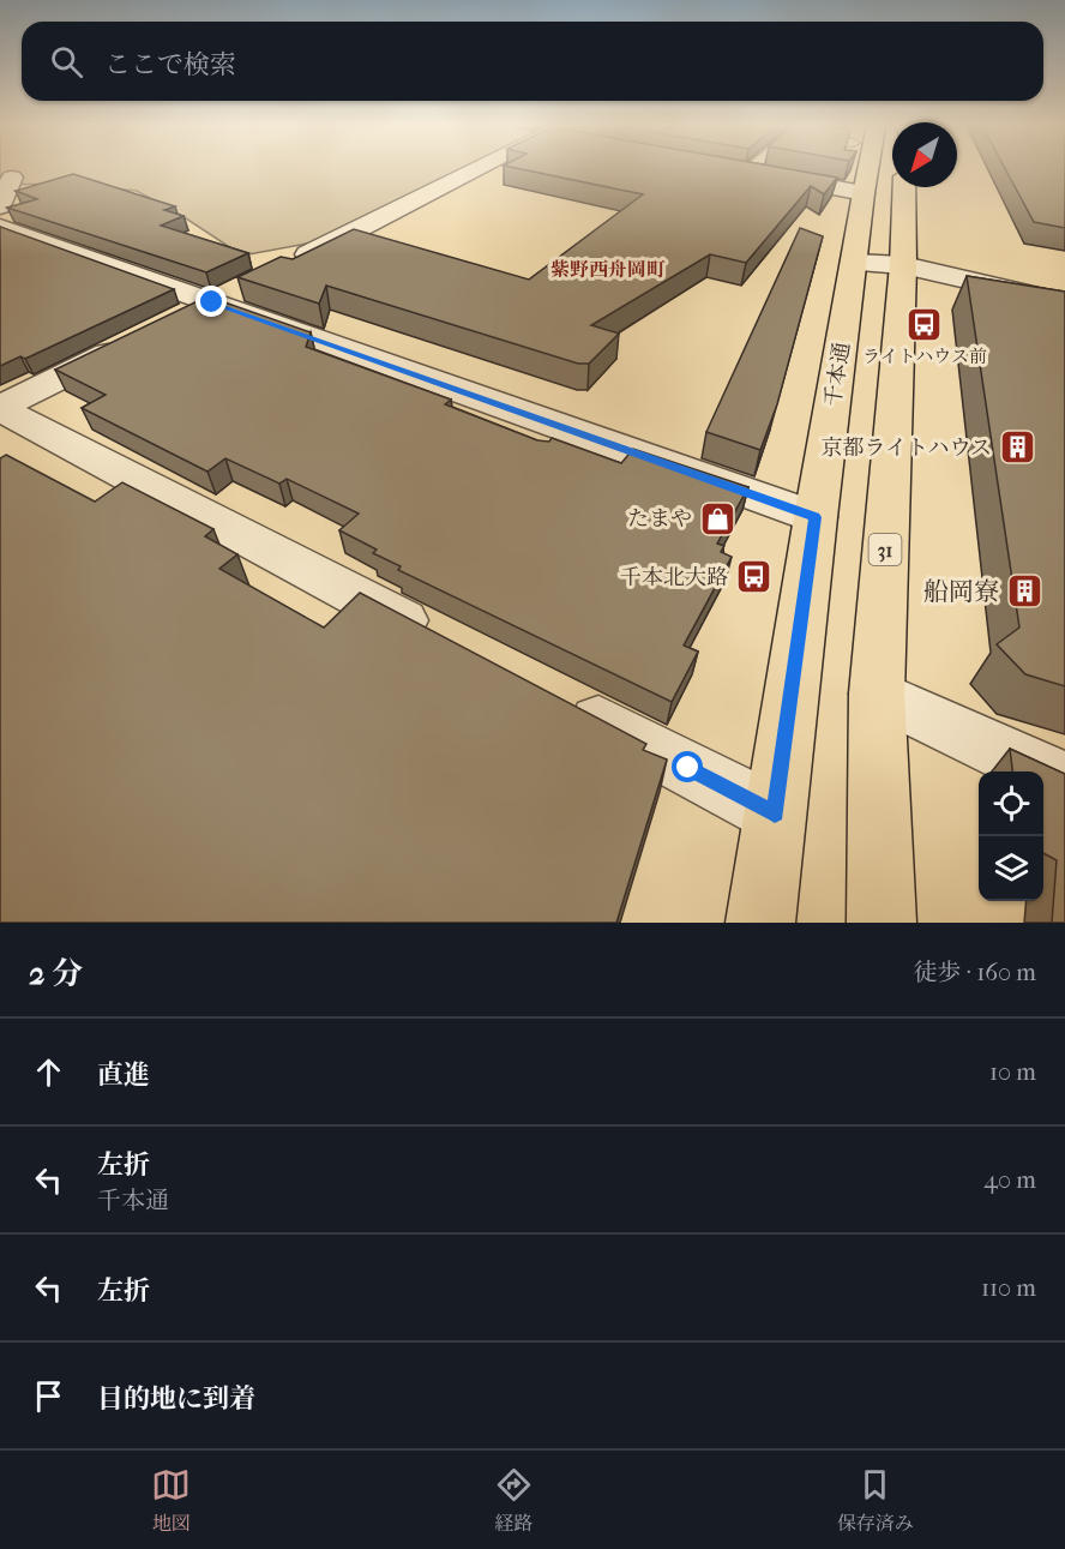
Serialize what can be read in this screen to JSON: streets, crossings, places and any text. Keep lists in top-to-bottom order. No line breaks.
{"streets":{"main road":["千本通","31"]},"districts":["紫野西舟岡町"],"places":{"bus stop":["ライトハウス前","千本北大路"],"building":["京都ライトハウス","船岡寮"],"shop":["たまや"]},"north":"bottom left","page":{"search":"ここで検索","heading":["2 分","徒歩 · 160 m"],"list":[["直進","10 m"],["左折","千本通","40 m"],["左折","110 m"],"目的地に到着"],"nav":["地図","経路","保存済み"]}}
